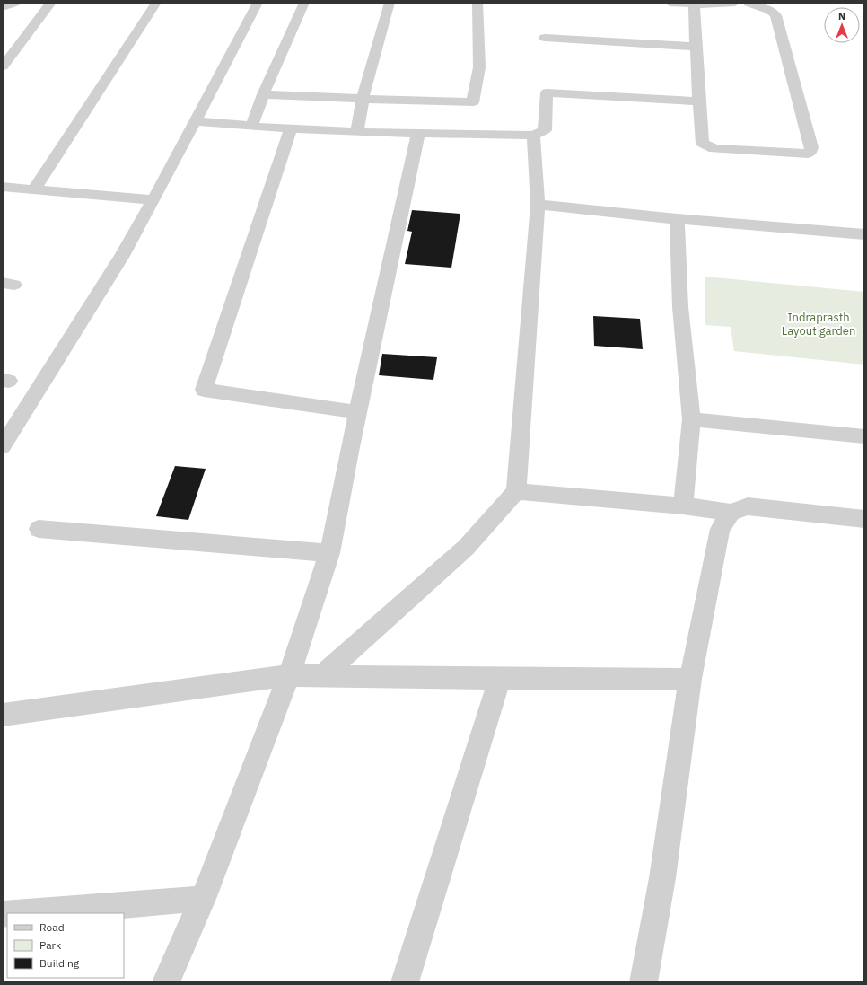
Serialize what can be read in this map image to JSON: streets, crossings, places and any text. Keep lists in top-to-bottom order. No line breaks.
{"parks":["Indraprasth Layout garden"],"legend":["Road","Park","Building"],"north":"top"}
